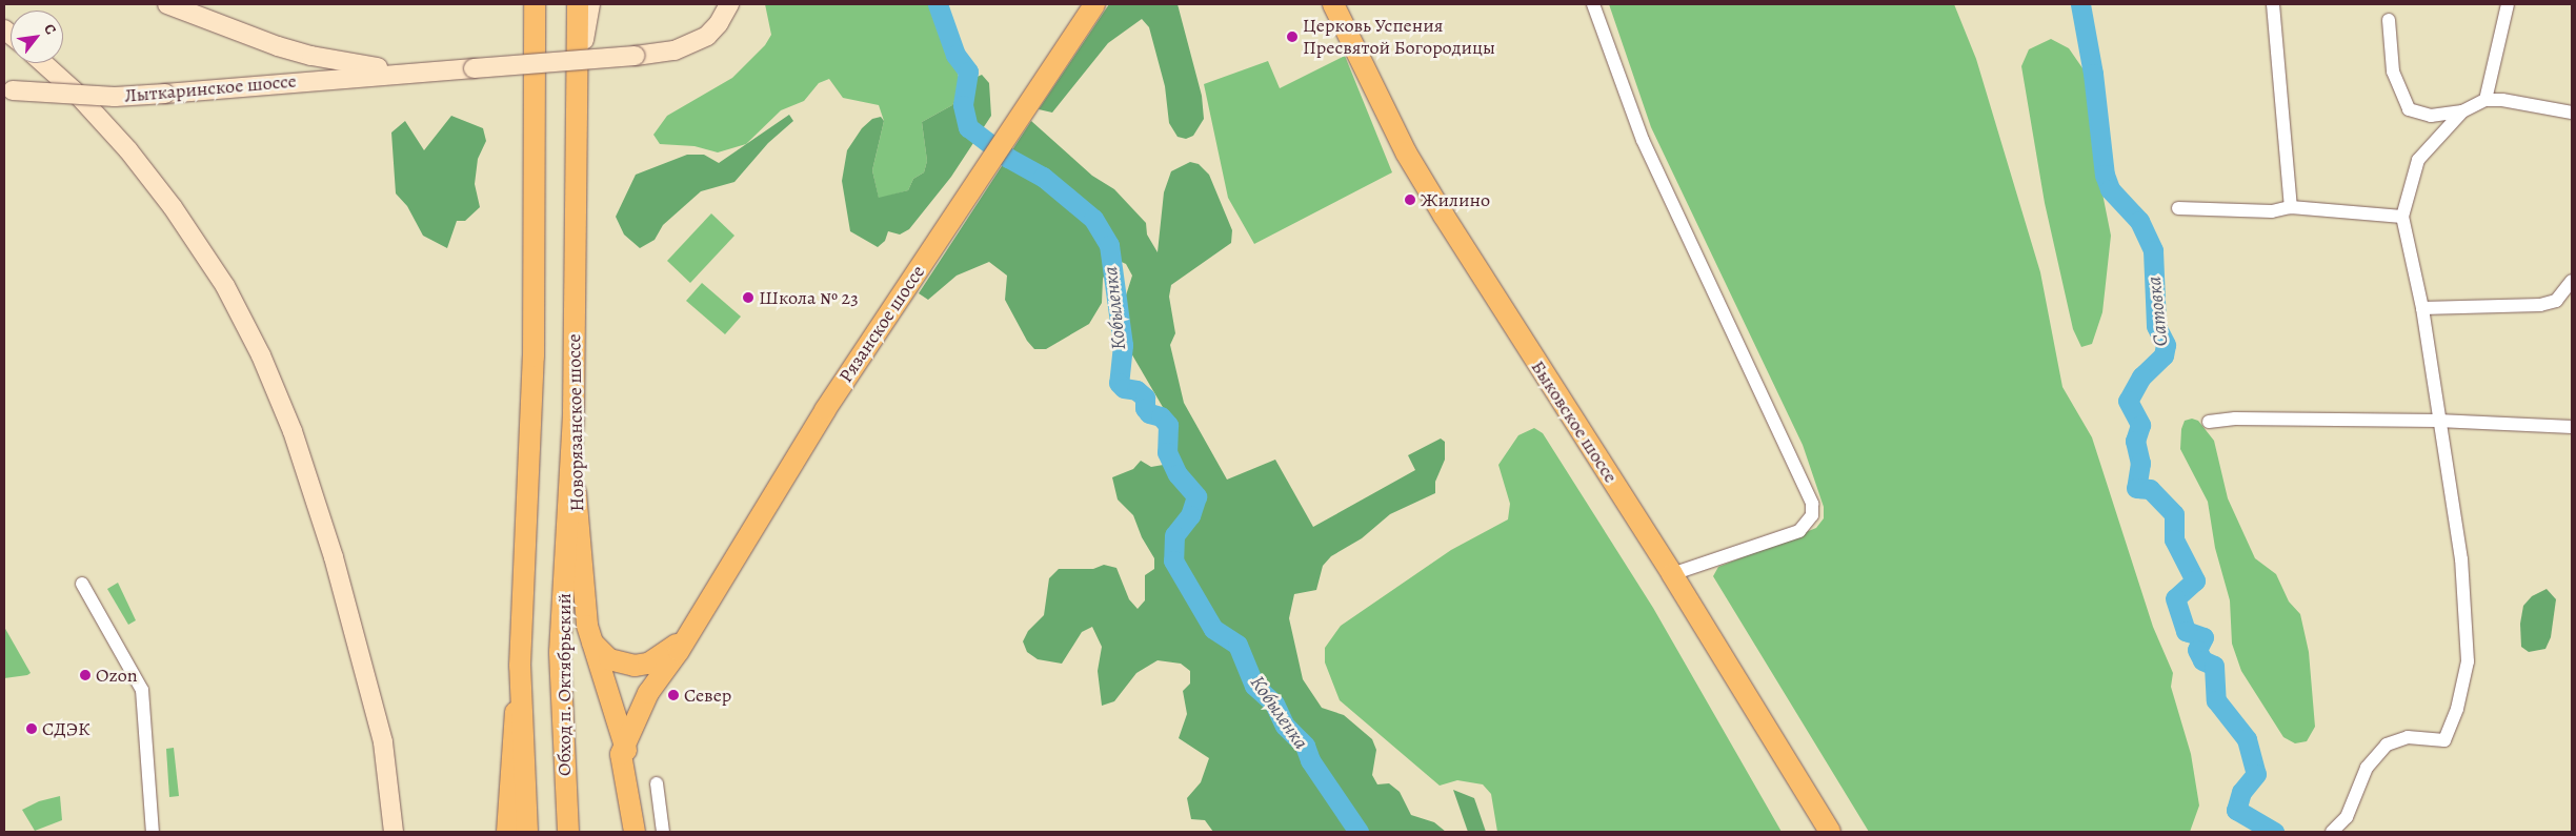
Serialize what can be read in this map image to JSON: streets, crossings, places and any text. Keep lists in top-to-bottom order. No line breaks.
{"streets":{"main road":["Лыткаринское шоссе","Рязанское шоссе","Быковское шоссе","Новорязанское шоссе","Обход п. Октябрьский"]},"crossings":[["Рязанское шоссе","Новорязанское шоссе"],["Новорязанское шоссе","Обход п. Октябрьский"]],"water":["Кобыленка","Сатовка"],"places":["Церковь Успения Пресвятой Богородицы","Жилино","Школа № 23","Ozon","Север","СДЭК"],"north":"top right"}
